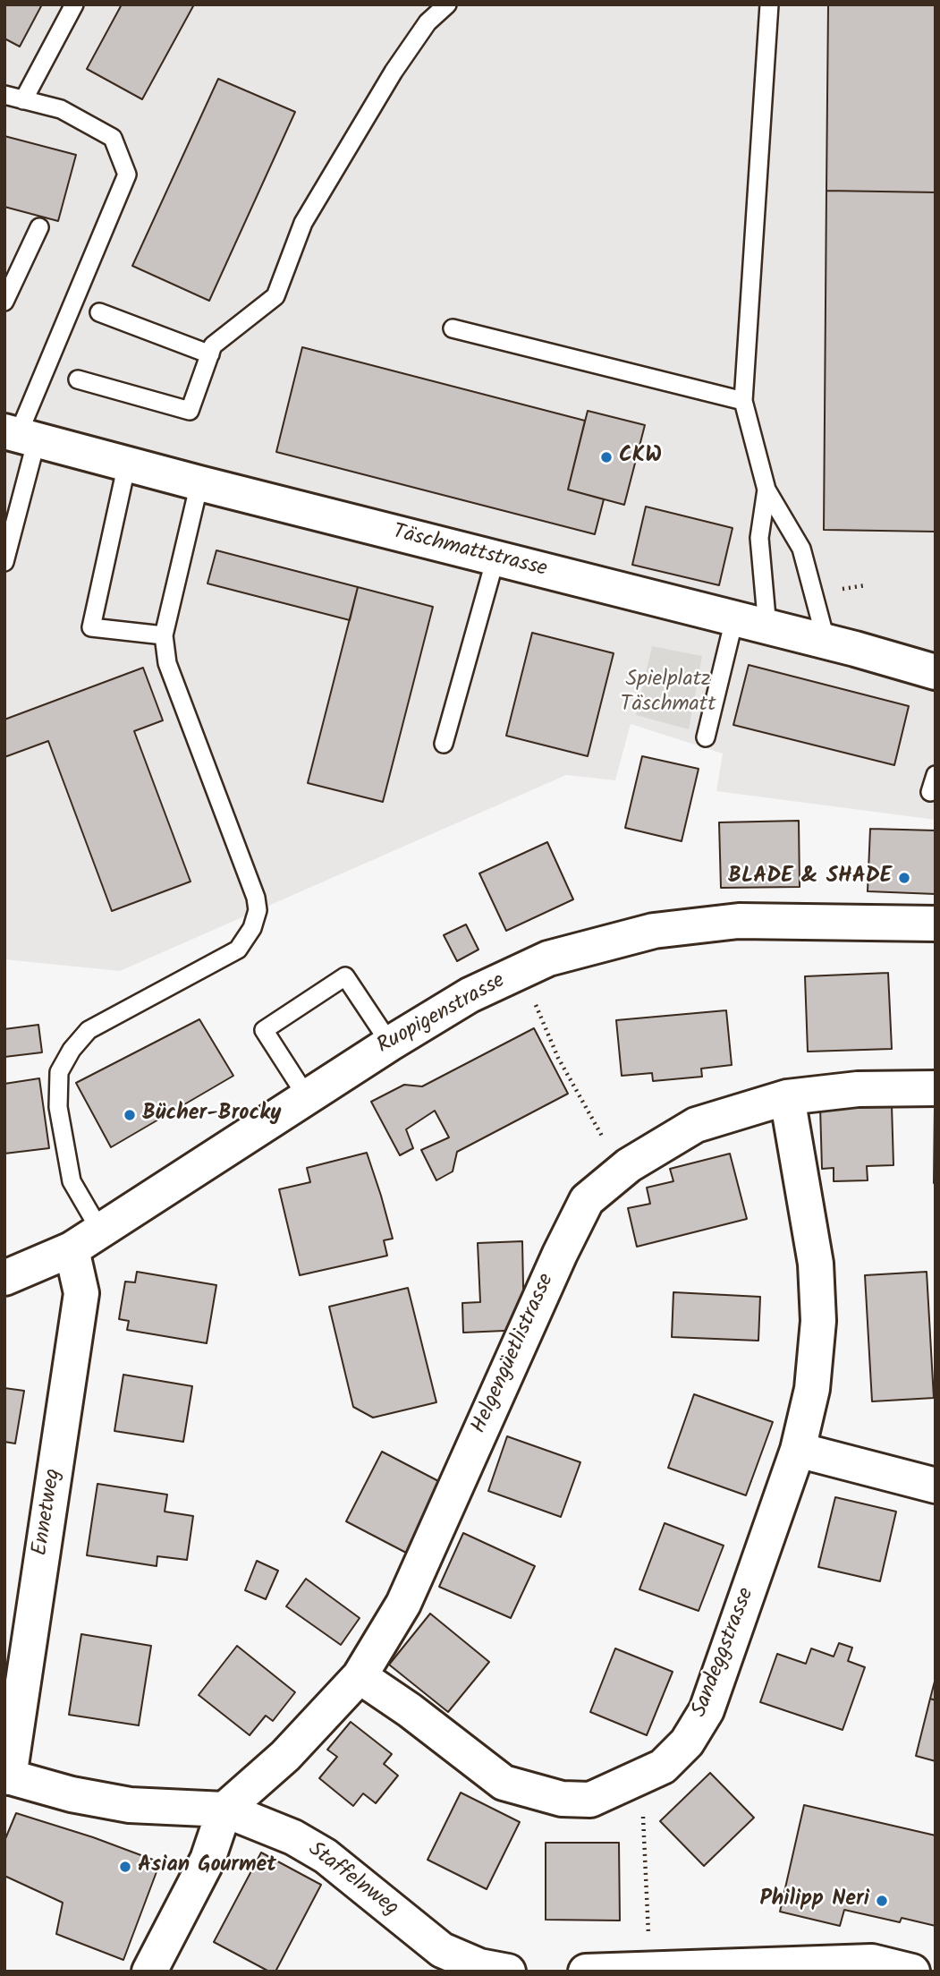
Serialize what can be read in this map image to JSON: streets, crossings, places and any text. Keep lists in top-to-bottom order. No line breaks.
{"streets":{"street":["Täschmattstrasse","Ruopigenstrasse","Helgengüetlistrasse","Ennetweg","Sandeggstrasse","Staffelnweg"]},"crossings":[["Ruopigenstrasse","Ennetweg"],["Helgengüetlistrasse","Sandeggstrasse"],["Helgengüetlistrasse","Staffelnweg"],["Ennetweg","Staffelnweg"]],"parks":["Spielplatz Täschmatt"],"places":["CKW","BLADE & SHADE","Bücher-Brocky","Asian Gourmet","Philipp Neri"]}
